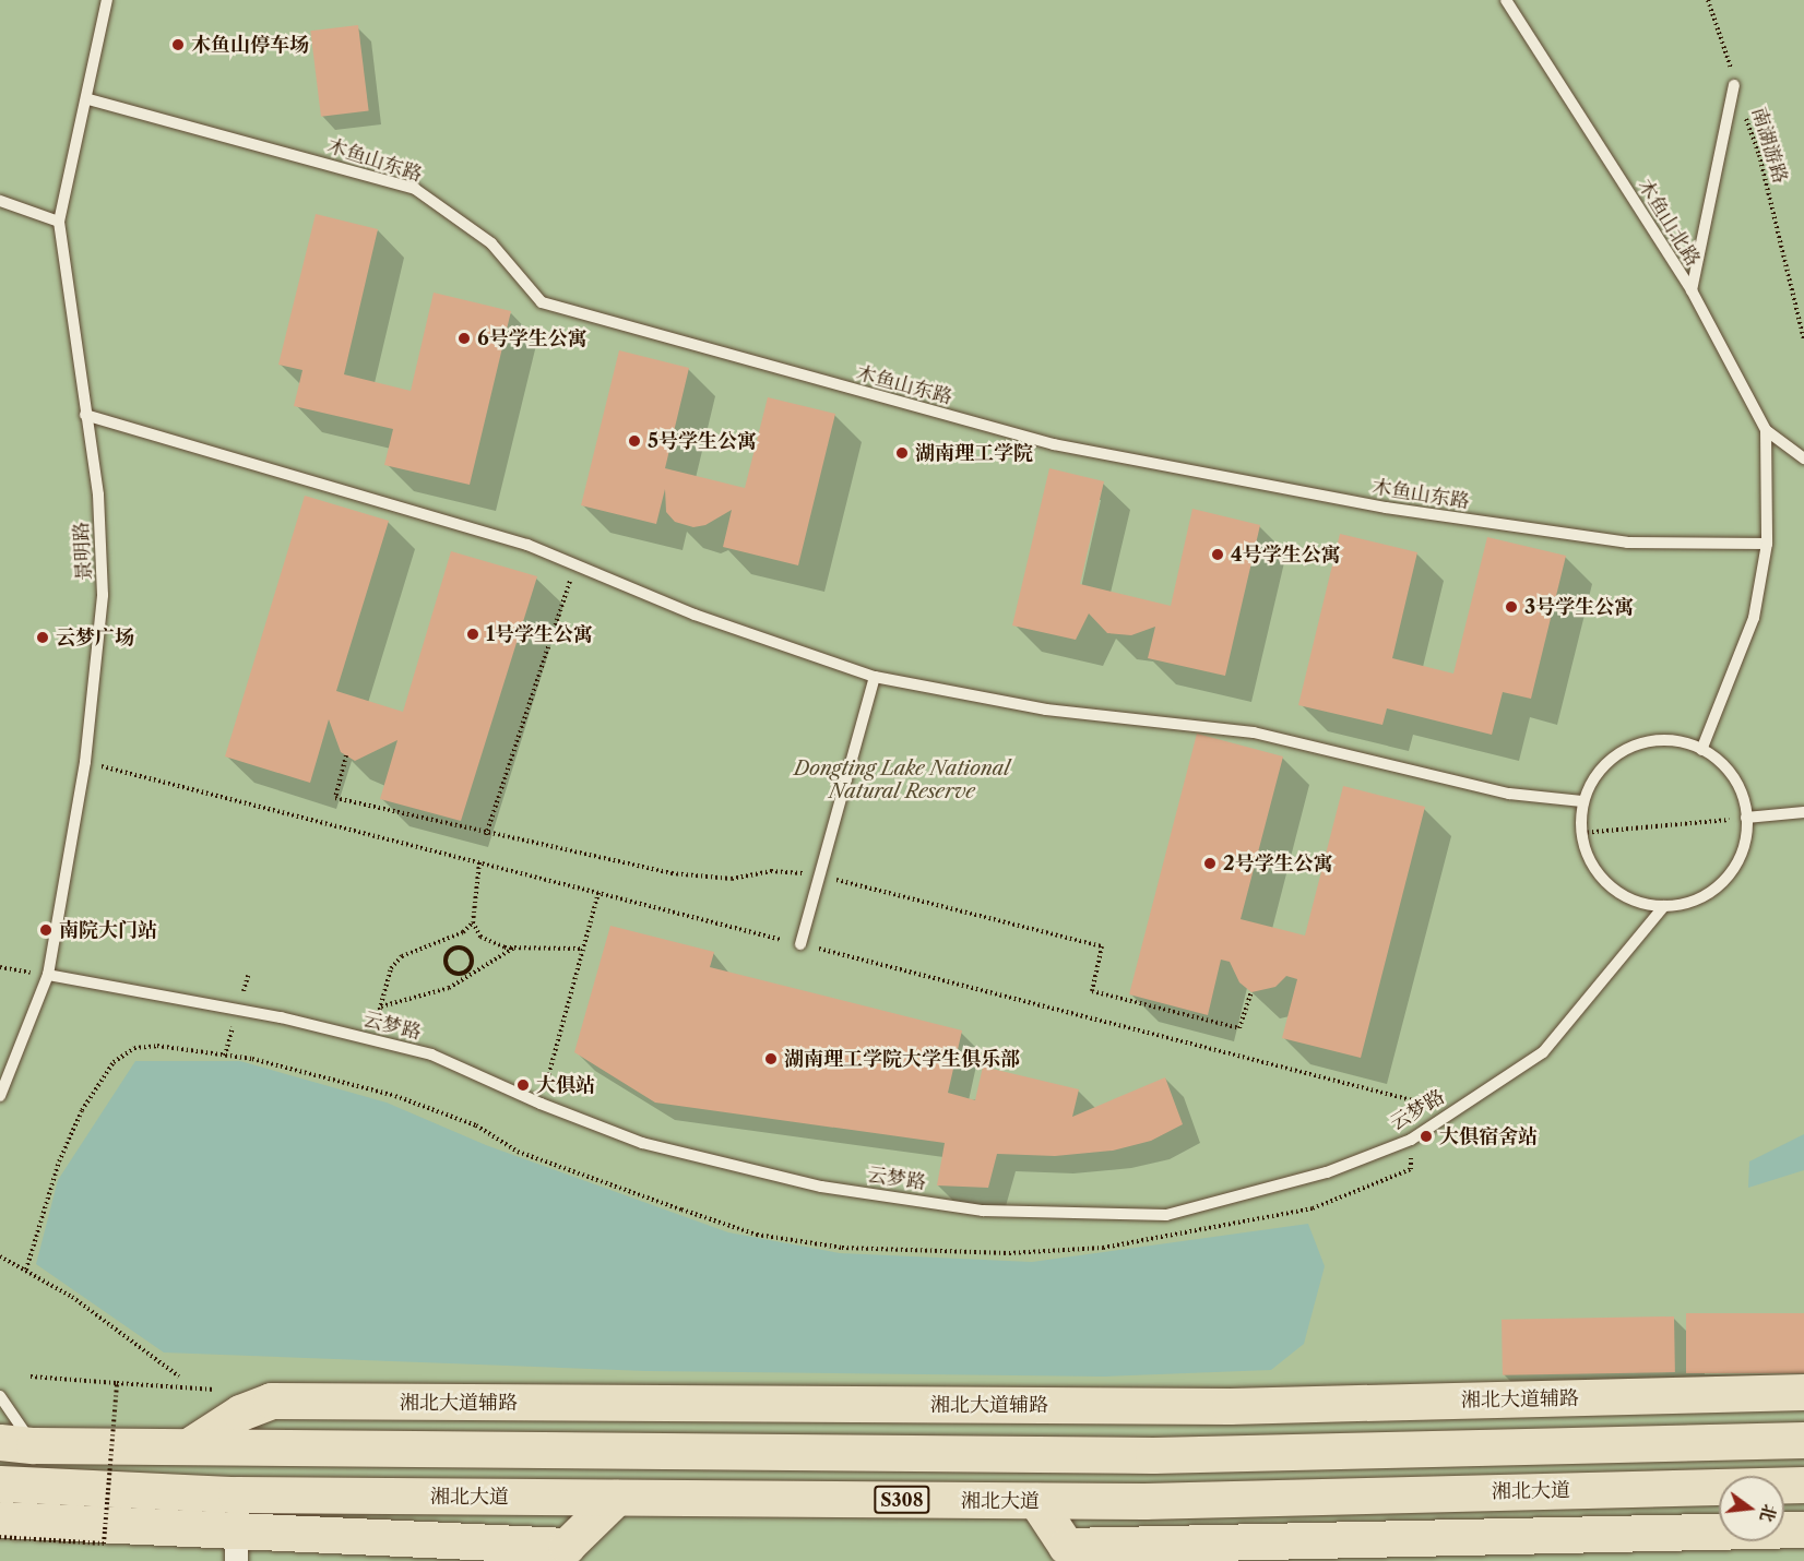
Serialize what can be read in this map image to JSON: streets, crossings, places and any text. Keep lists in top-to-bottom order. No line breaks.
{"streets":{"main road":["湘北大道辅路","湘北大道","S308"],"lane":["木鱼山东路","木鱼山北路","景明路","云梦路"],"path":["南湖游路"]},"crossings":[["木鱼山东路","景明路"],["景明路","云梦路"]],"parks":["Dongting Lake National Natural Reserve"],"places":["木鱼山停车场","6号学生公寓","5号学生公寓","湖南理工学院","4号学生公寓","3号学生公寓","1号学生公寓","云梦广场","2号学生公寓","南院大门站","湖南理工学院大学生俱乐部","大俱站","大俱宿舍站"],"north":"right"}
